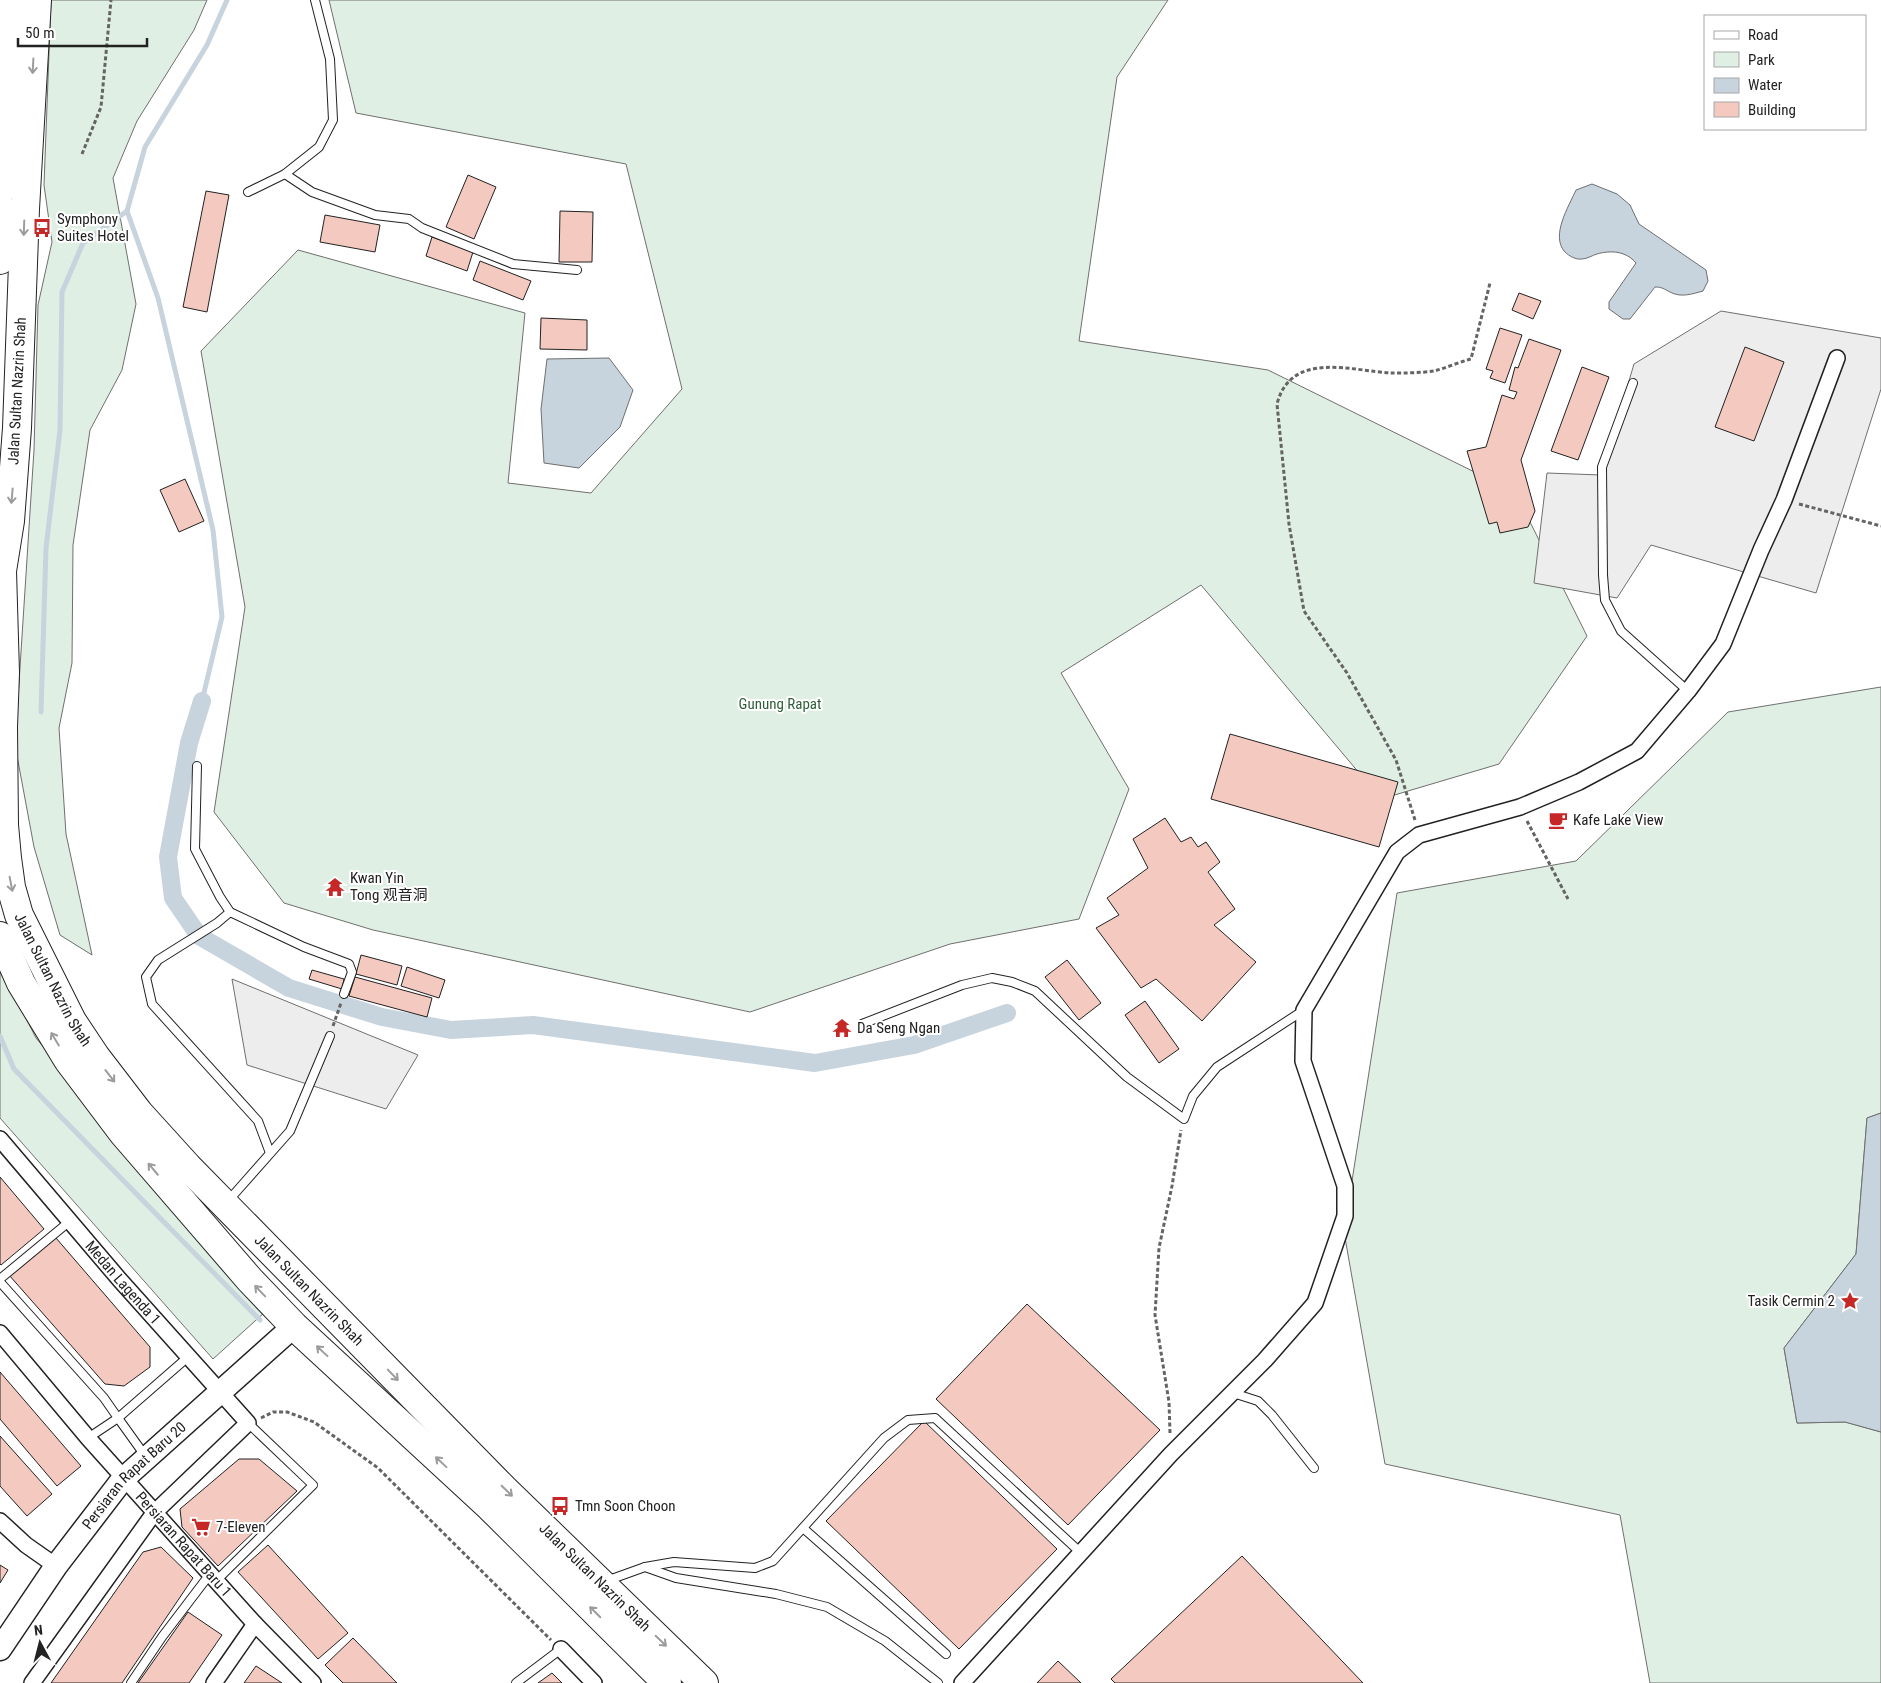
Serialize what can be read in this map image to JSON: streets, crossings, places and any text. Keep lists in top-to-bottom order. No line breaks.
{"streets":{"highway":["Jalan Sultan Nazrin Shah"],"street":["Medan Lagenda 1","Persiaran Rapat Baru 20","Persiaran Rapat Baru 1"]},"crossings":[["Jalan Sultan Nazrin Shah","Persiaran Rapat Baru 20"],["Medan Lagenda 1","Persiaran Rapat Baru 20"],["Persiaran Rapat Baru 20","Persiaran Rapat Baru 1"]],"parks":["Gunung Rapat"],"places":{"bus stop":["Symphony Suites Hotel","Tmn Soon Choon"],"cafe":["Kafe Lake View"],"temple":["Kwan Yin Tong 观音洞","Da Seng Ngan"],"place":["Tasik Cermin 2"],"supermarket":["7-Eleven"]},"legend":["Road","Park","Water","Building"],"scale_bar":"50 m","north":"top"}
